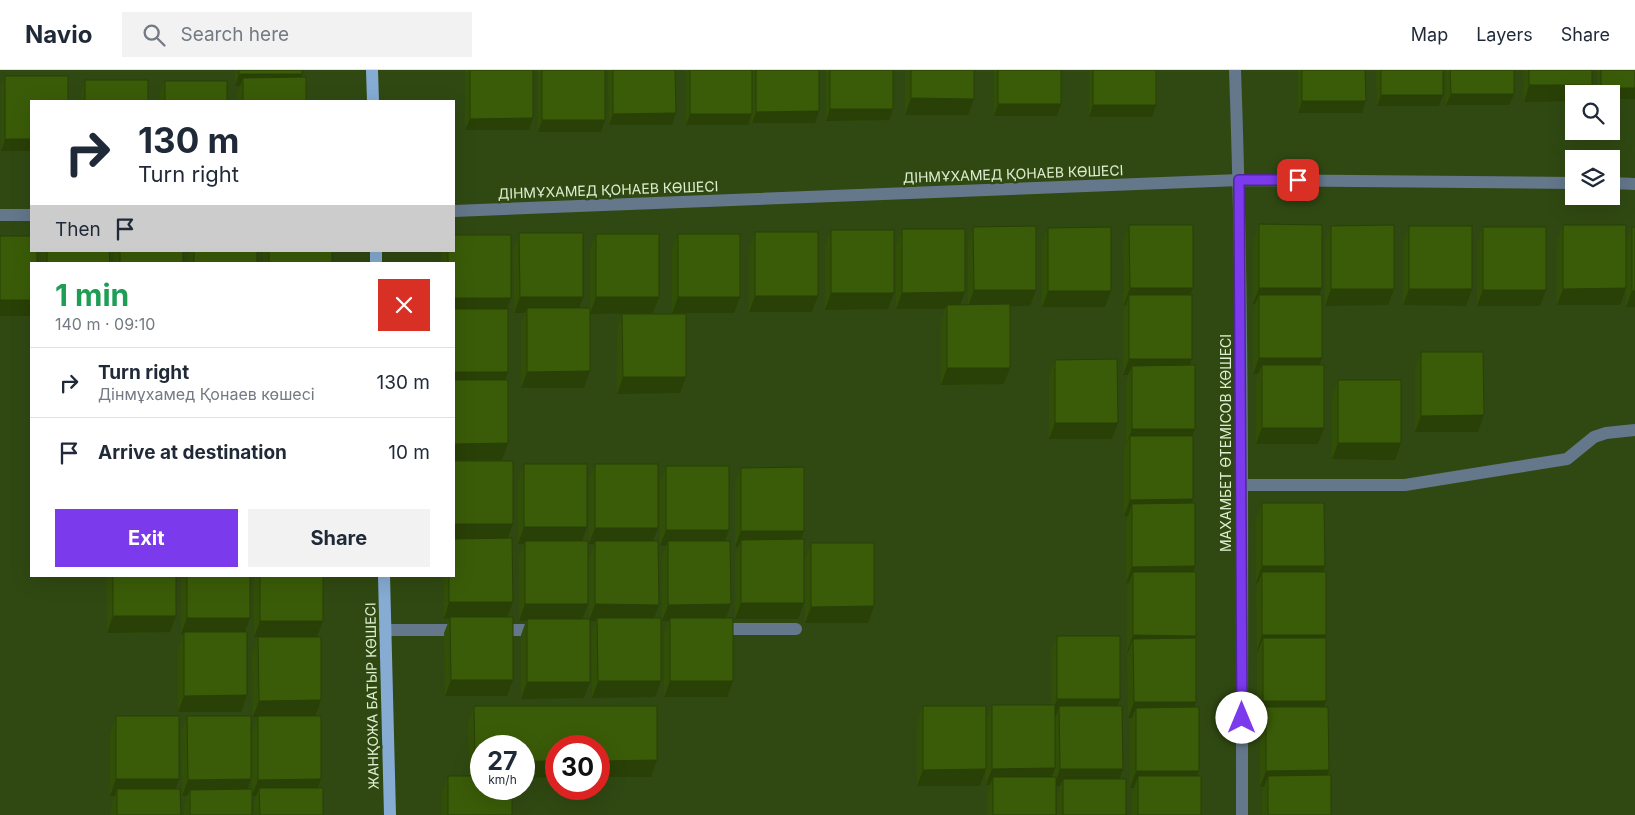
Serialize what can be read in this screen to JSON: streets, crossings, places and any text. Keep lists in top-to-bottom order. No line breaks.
{"streets":{"main road":["ЖАНҚОЖА БАТЫР КӨШЕСІ"],"street":["ДІНМҰХАМЕД ҚОНАЕВ КӨШЕСІ","МАХАМБЕТ ӨТЕМІСОВ КӨШЕСІ"]},"crossings":[["ДІНМҰХАМЕД ҚОНАЕВ КӨШЕСІ","МАХАМБЕТ ӨТЕМІСОВ КӨШЕСІ"]],"page":{"header":"Navio","search":"Search here","nav":["Map","Layers","Share"],"turn":["130 m","Turn right"],"then":"Then","heading":["1 min","140 m · 09:10"],"list":[{"name":"Turn right","note":"Дінмұхамед Қонаев көшесі","value":"130 m"},{"name":"Arrive at destination","value":"10 m"}],"buttons":["Exit","Share"],"speed":"27 km/h","limit":"30"}}
